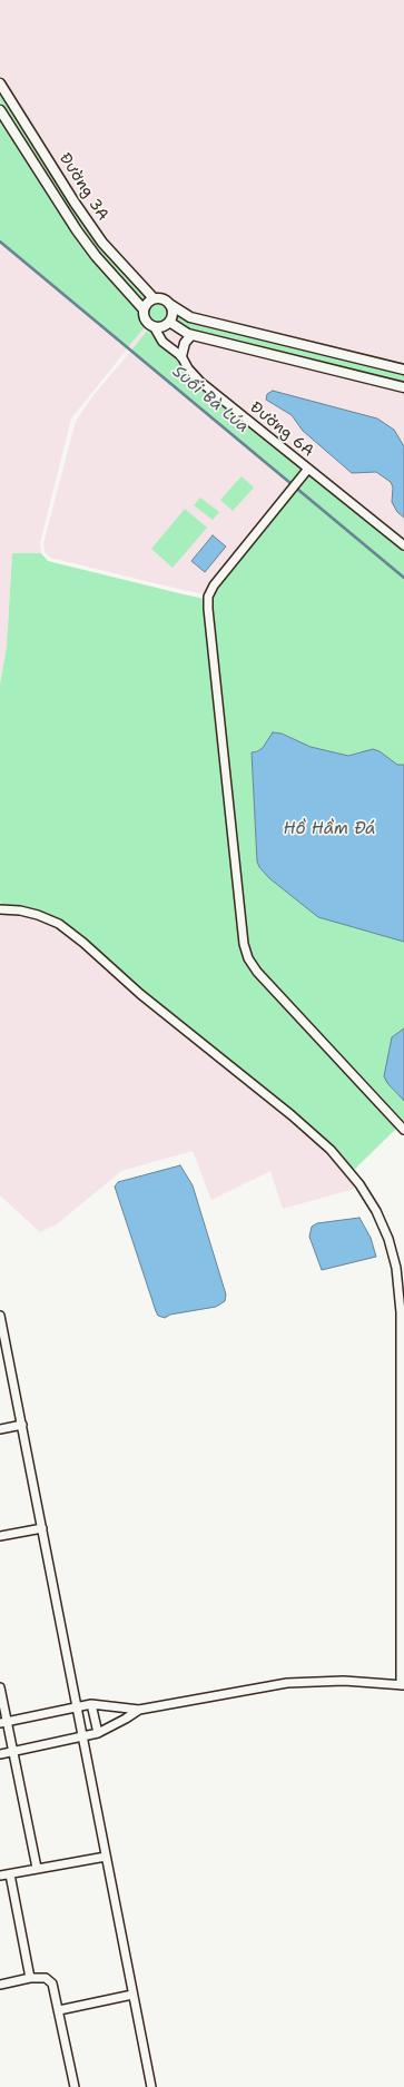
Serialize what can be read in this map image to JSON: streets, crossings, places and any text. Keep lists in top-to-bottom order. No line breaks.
{"streets":{"street":["Đường 3A","Đường 6A"]},"crossings":[["Đường 3A","Đường 6A"]],"water":["Suối Bà Lúa","Hồ Hầm Đá"]}
